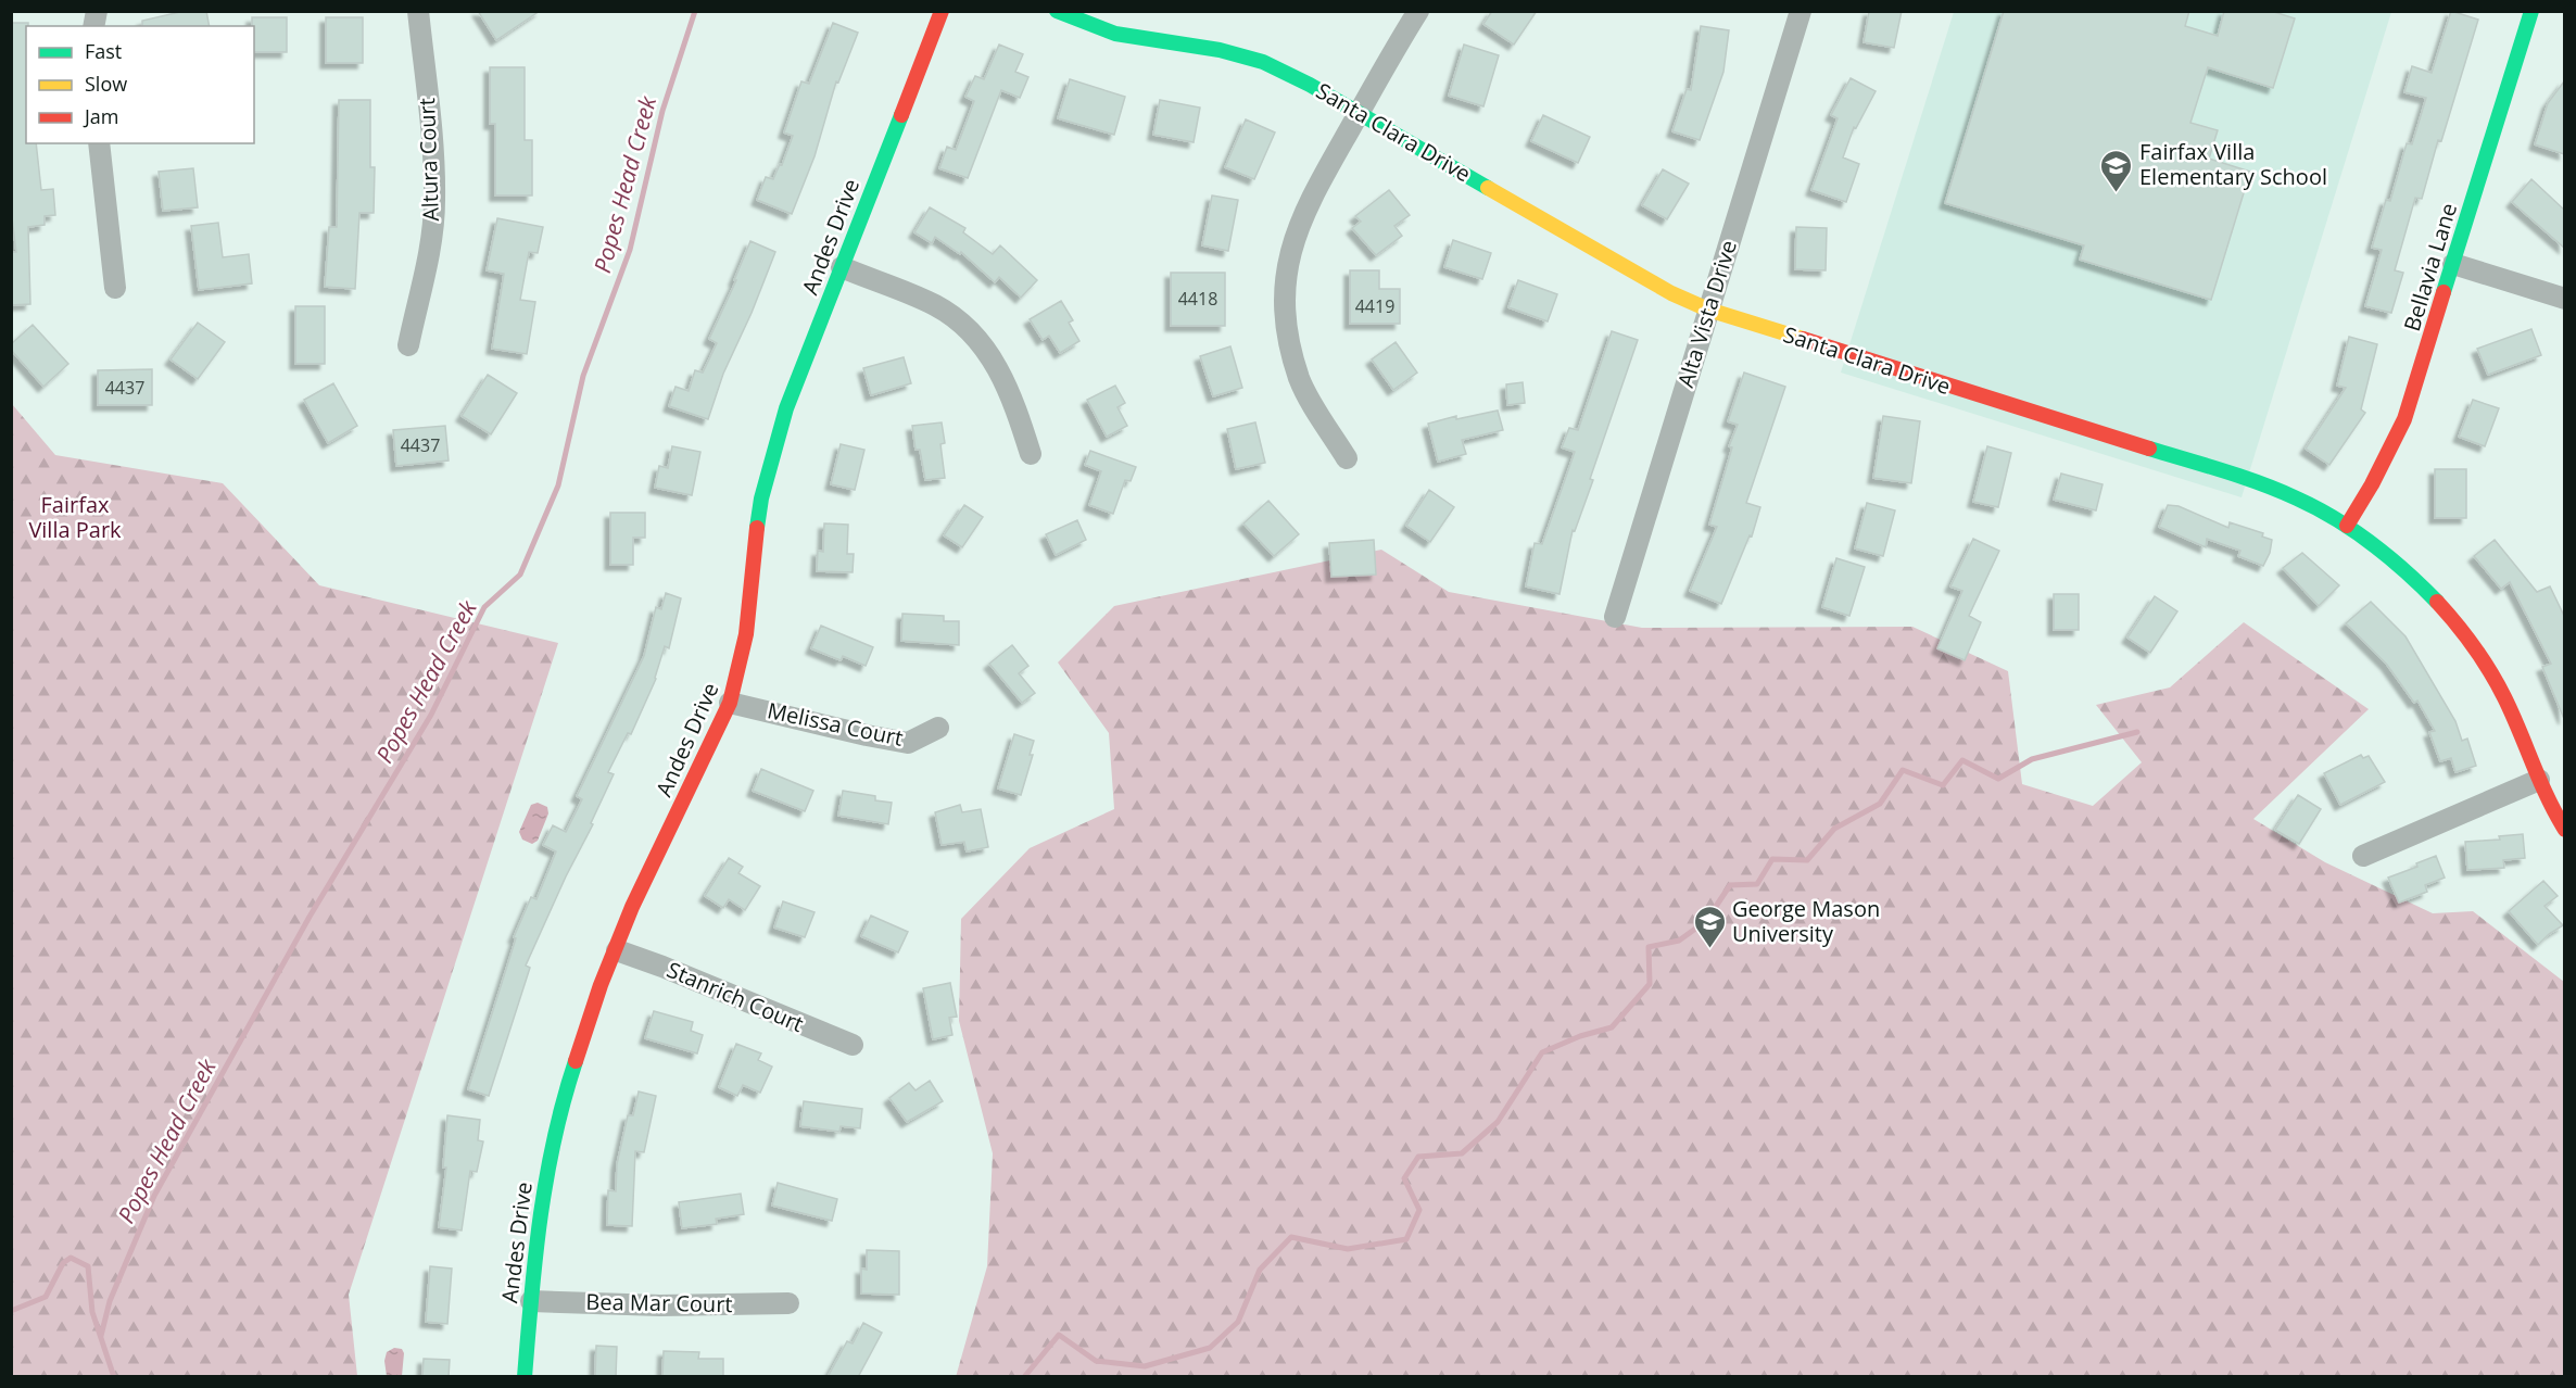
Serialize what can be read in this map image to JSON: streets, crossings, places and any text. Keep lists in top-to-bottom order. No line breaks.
{"streets":{"street":["Santa Clara Drive","Altura Court","Andes Drive","Bellavia Lane","Alta Vista Drive","Melissa Court","Stanrich Court","Bea Mar Court"]},"crossings":[["Santa Clara Drive","Bellavia Lane"],["Santa Clara Drive","Alta Vista Drive"],["Andes Drive","Melissa Court"],["Andes Drive","Stanrich Court"],["Andes Drive","Bea Mar Court"]],"water":["Popes Head Creek"],"parks":["Fairfax Villa Park"],"places":{"school or university":["Fairfax Villa Elementary School","George Mason University"]},"house_numbers":["4418","4419","4437","4437"],"legend":["Fast","Slow","Jam"]}
